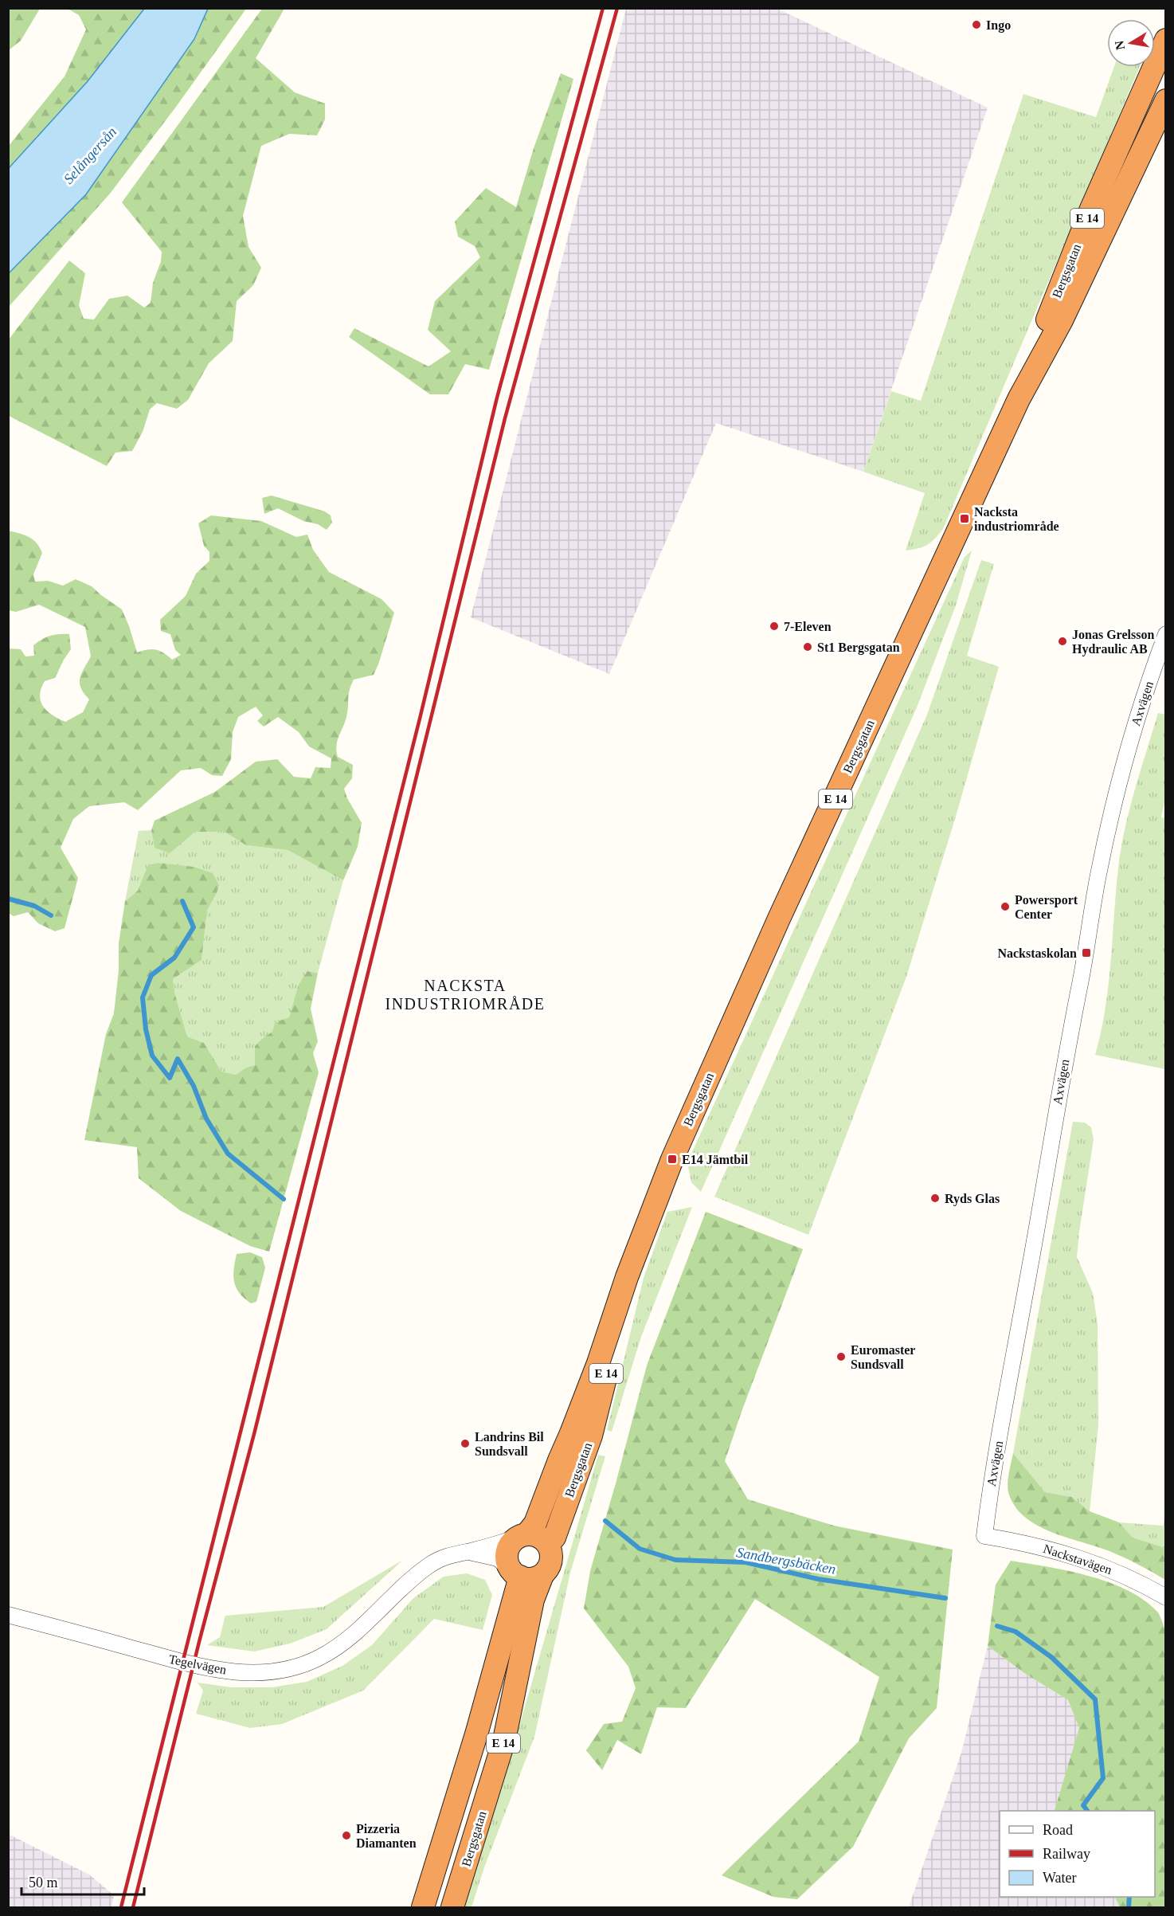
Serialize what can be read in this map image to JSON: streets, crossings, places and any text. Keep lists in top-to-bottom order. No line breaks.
{"streets":{"highway":["E 14","Bergsgatan"],"street":["Axvägen","Nackstavägen","Tegelvägen"]},"crossings":[["Bergsgatan","Tegelvägen"],["Axvägen","Nackstavägen"]],"districts":["NACKSTA INDUSTRIOMRÅDE"],"water":["Selångersån","Sandbergsbäcken"],"places":{"other":["Ingo","7-Eleven","Jonas Grelsson Hydraulic AB","St1 Bergsgatan","Powersport Center","Ryds Glas","Euromaster Sundsvall","Landrins Bil Sundsvall","Pizzeria Diamanten"],"transit":["Nacksta industriområde","Nackstaskolan","E14 Jämtbil"]},"legend":["Road","Railway","Water"],"scale_bar":"50 m","north":"left"}
